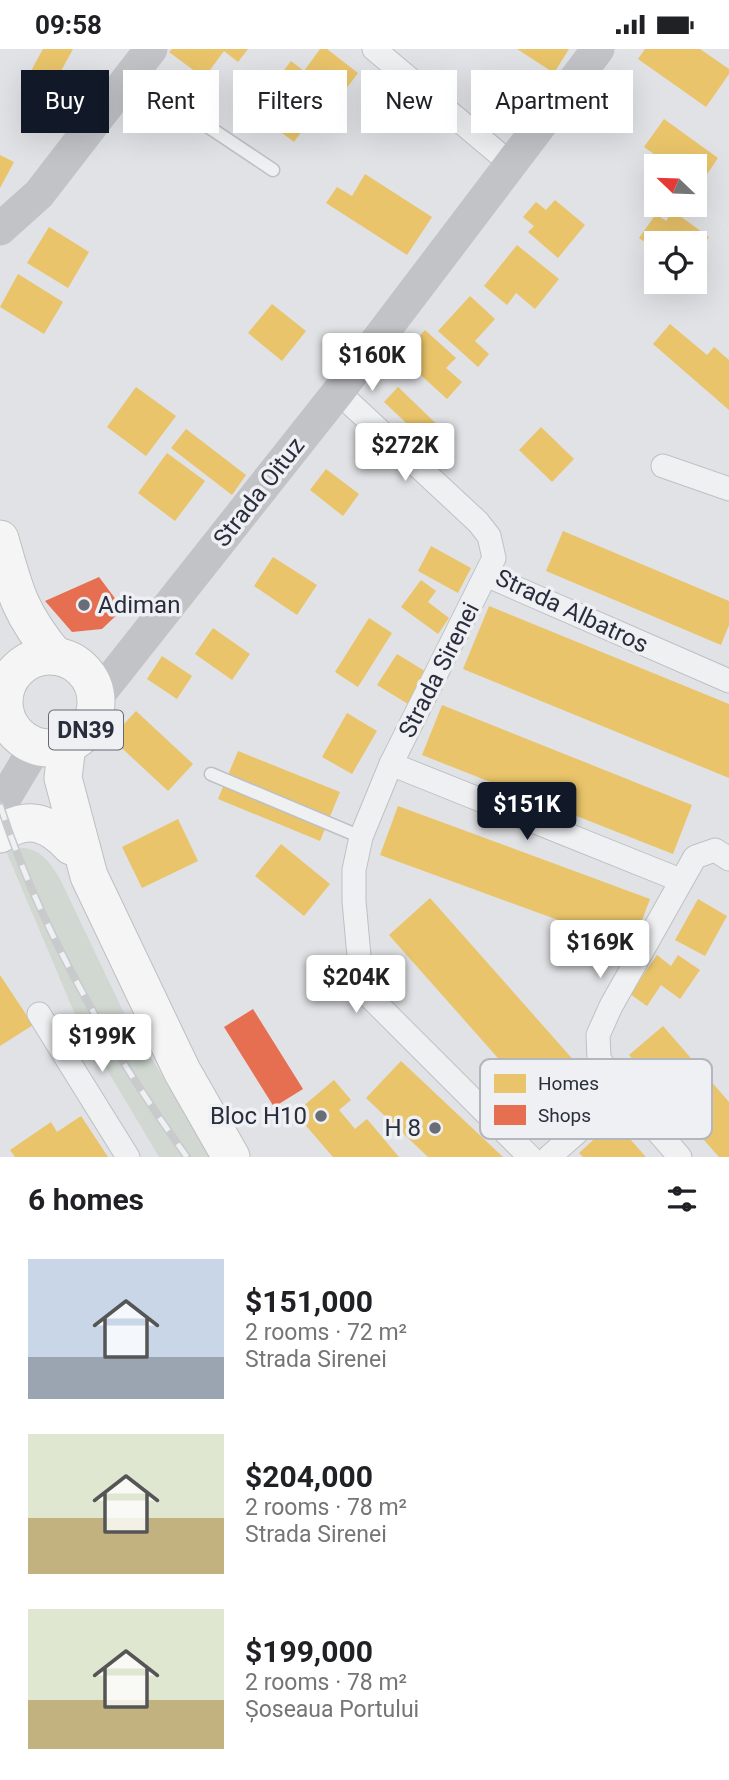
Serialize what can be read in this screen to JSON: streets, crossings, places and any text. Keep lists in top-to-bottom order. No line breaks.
{"streets":{"main road":["Strada Oituz","DN39"],"street":["Strada Albatros","Strada Sirenei"]},"crossings":[["Strada Oituz","Strada Albatros"],["Strada Oituz","DN39"],["Strada Albatros","Strada Sirenei"]],"places":["Adiman","Bloc H10","H 8"],"legend":["Homes","Shops"],"north":"top left","page":{"status":"09:58","chip":["Buy","Rent","Filters","New","Apartment"],"price":["$160K","$272K","$151K","$169K","$204K","$199K"],"heading":"6 homes","list":[{"name":"$151,000","note":"2 rooms · 72 m² · Strada Sirenei"},{"name":"$204,000","note":"2 rooms · 78 m² · Strada Sirenei"},{"name":"$199,000","note":"2 rooms · 78 m² · Șoseaua Portului"}]}}
